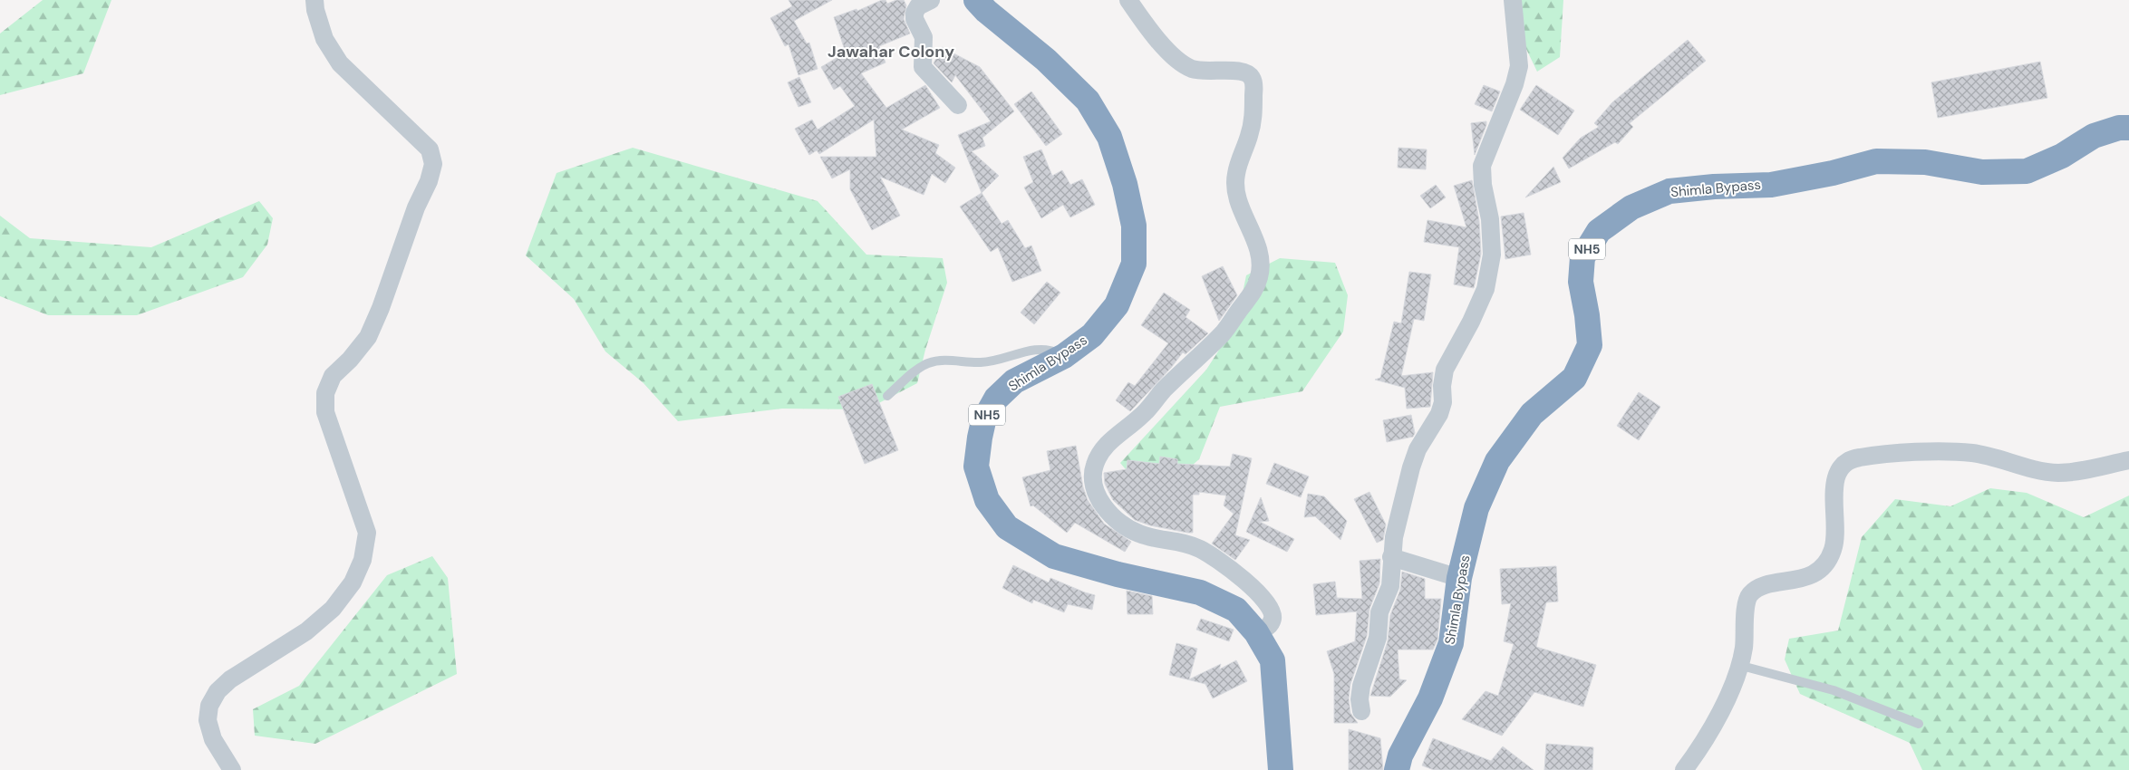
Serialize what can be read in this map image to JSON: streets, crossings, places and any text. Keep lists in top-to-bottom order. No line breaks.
{"streets":{"highway":["Shimla Bypass","NH5"]},"districts":["Jawahar Colony"]}
